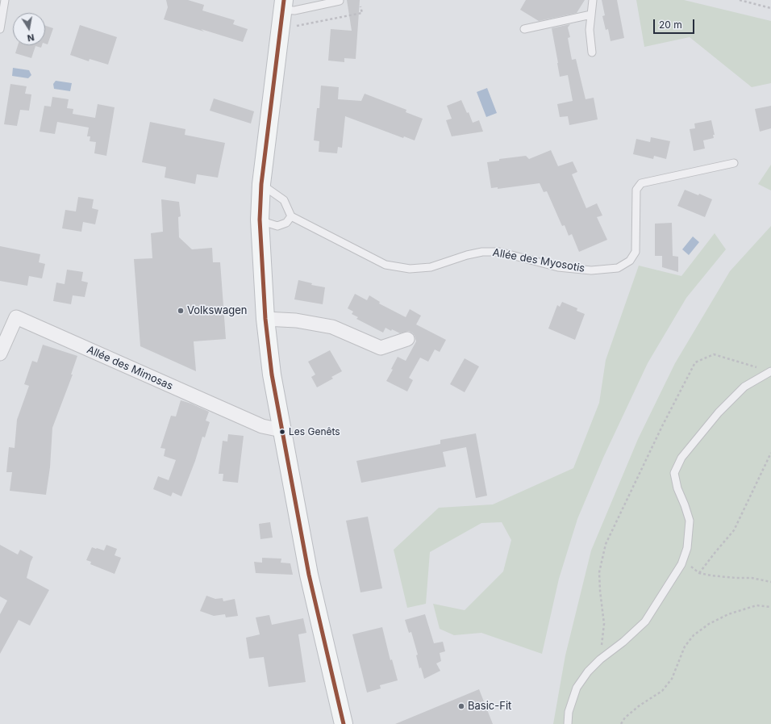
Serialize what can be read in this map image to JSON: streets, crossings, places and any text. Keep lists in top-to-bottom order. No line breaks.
{"streets":{"street":["Allée des Mimosas"],"lane":["Allée des Myosotis"]},"places":["Volkswagen","Les Genêts","Basic-Fit"],"scale_bar":"20 m","north":"bottom"}
